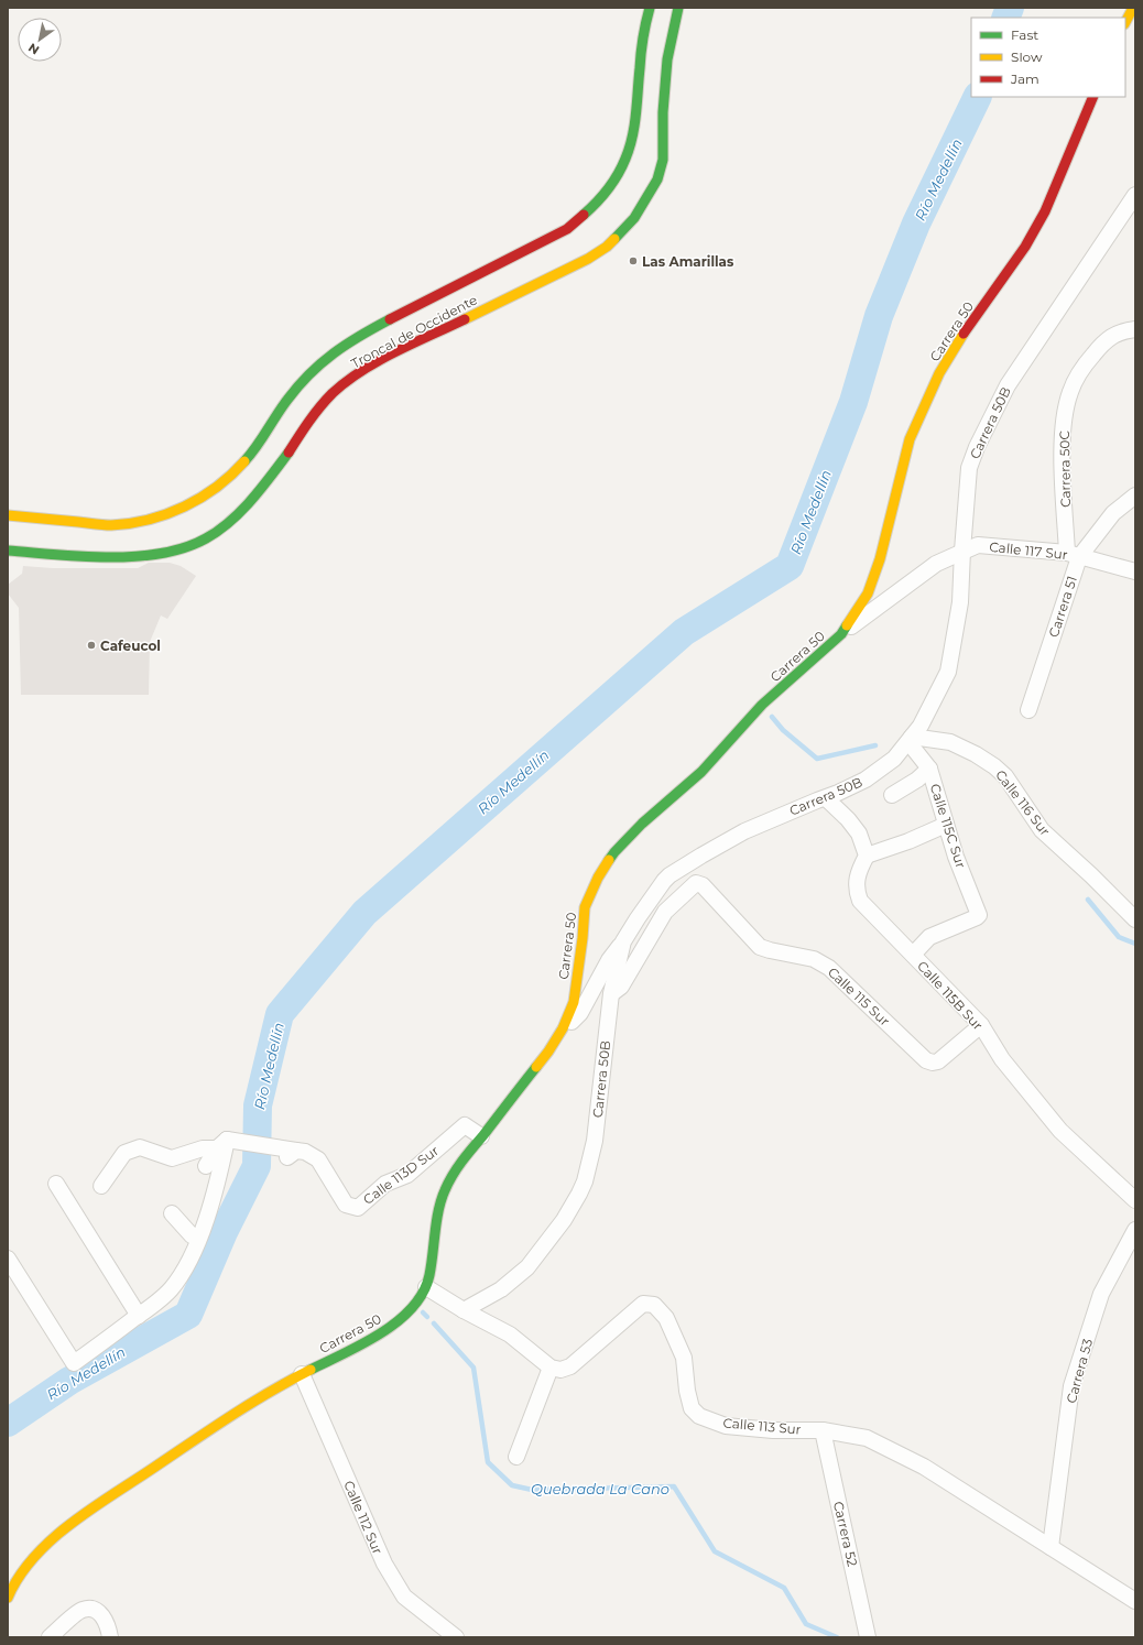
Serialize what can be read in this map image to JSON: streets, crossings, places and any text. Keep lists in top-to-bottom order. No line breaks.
{"streets":{"main road":["Troncal de Occidente","Carrera 50"],"street":["Carrera 50B","Carrera 50C","Calle 117 Sur","Carrera 51","Calle 116 Sur","Calle 115C Sur","Calle 115B Sur","Calle 115 Sur","Calle 113D Sur","Carrera 53","Calle 113 Sur","Calle 112 Sur","Carrera 52"]},"crossings":[["Carrera 50","Calle 117 Sur"],["Carrera 50","Calle 113D Sur"],["Carrera 50","Calle 112 Sur"],["Carrera 50B","Calle 117 Sur"],["Carrera 50B","Calle 116 Sur"],["Carrera 50B","Calle 115C Sur"],["Carrera 50B","Calle 115 Sur"],["Carrera 50C","Calle 117 Sur"],["Carrera 50C","Carrera 51"],["Calle 117 Sur","Carrera 51"],["Calle 116 Sur","Calle 115C Sur"],["Calle 115C Sur","Calle 115B Sur"],["Calle 115B Sur","Calle 115 Sur"],["Carrera 53","Calle 113 Sur"],["Calle 113 Sur","Carrera 52"]],"water":["Río Medellín","Quebrada La Cano"],"places":["Las Amarillas","Cafeucol"],"legend":["Fast","Slow","Jam"],"north":"bottom left"}
